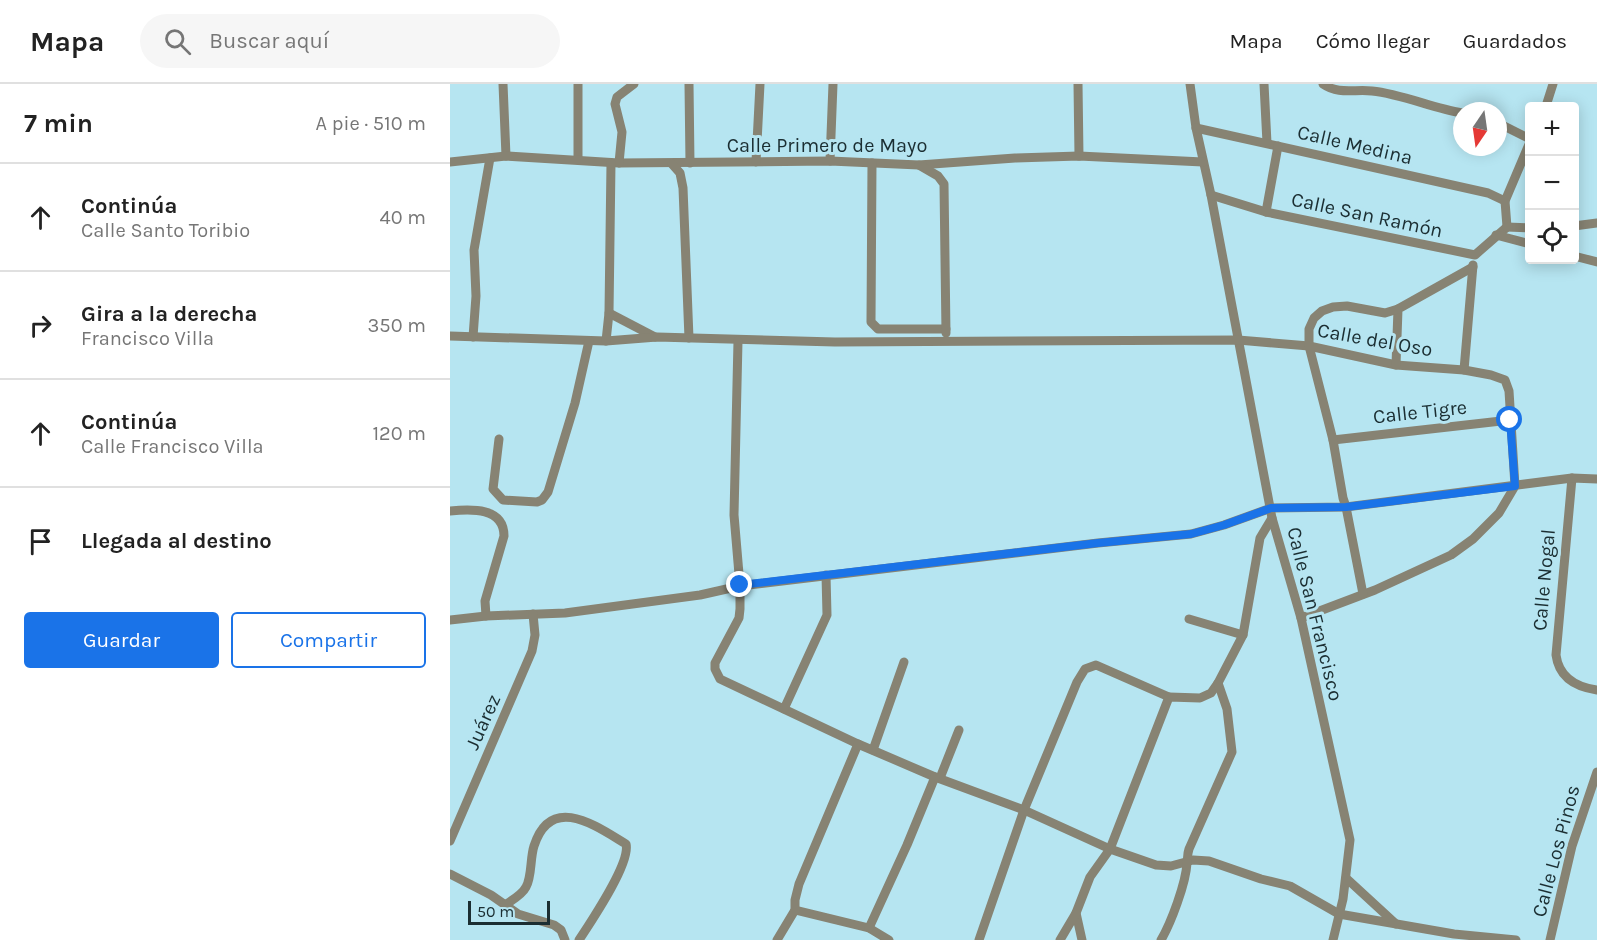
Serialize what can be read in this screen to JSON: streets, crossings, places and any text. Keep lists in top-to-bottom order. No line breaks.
{"streets":{"street":["Calle Primero de Mayo","Calle Medina","Calle San Ramón","Calle del Oso","Calle Tigre","Calle Nogal","Calle San Francisco","Juárez","Calle Los Pinos"]},"crossings":[["Calle Primero de Mayo","Calle San Francisco"],["Calle Medina","Calle San Francisco"],["Calle San Ramón","Calle San Francisco"],["Calle del Oso","Calle Tigre"],["Calle del Oso","Calle San Francisco"]],"scale_bar":"50 m","north":"bottom","page":{"header":"Mapa","search":"Buscar aquí","nav":["Mapa","Cómo llegar","Guardados"],"heading":["7 min","A pie · 510 m"],"map_buttons":["+","−"],"list":[["Continúa","Calle Santo Toribio","40 m"],["Gira a la derecha","Francisco Villa","350 m"],["Continúa","Calle Francisco Villa","120 m"],"Llegada al destino"],"buttons":["Guardar","Compartir"],"scale":"50 m"}}
